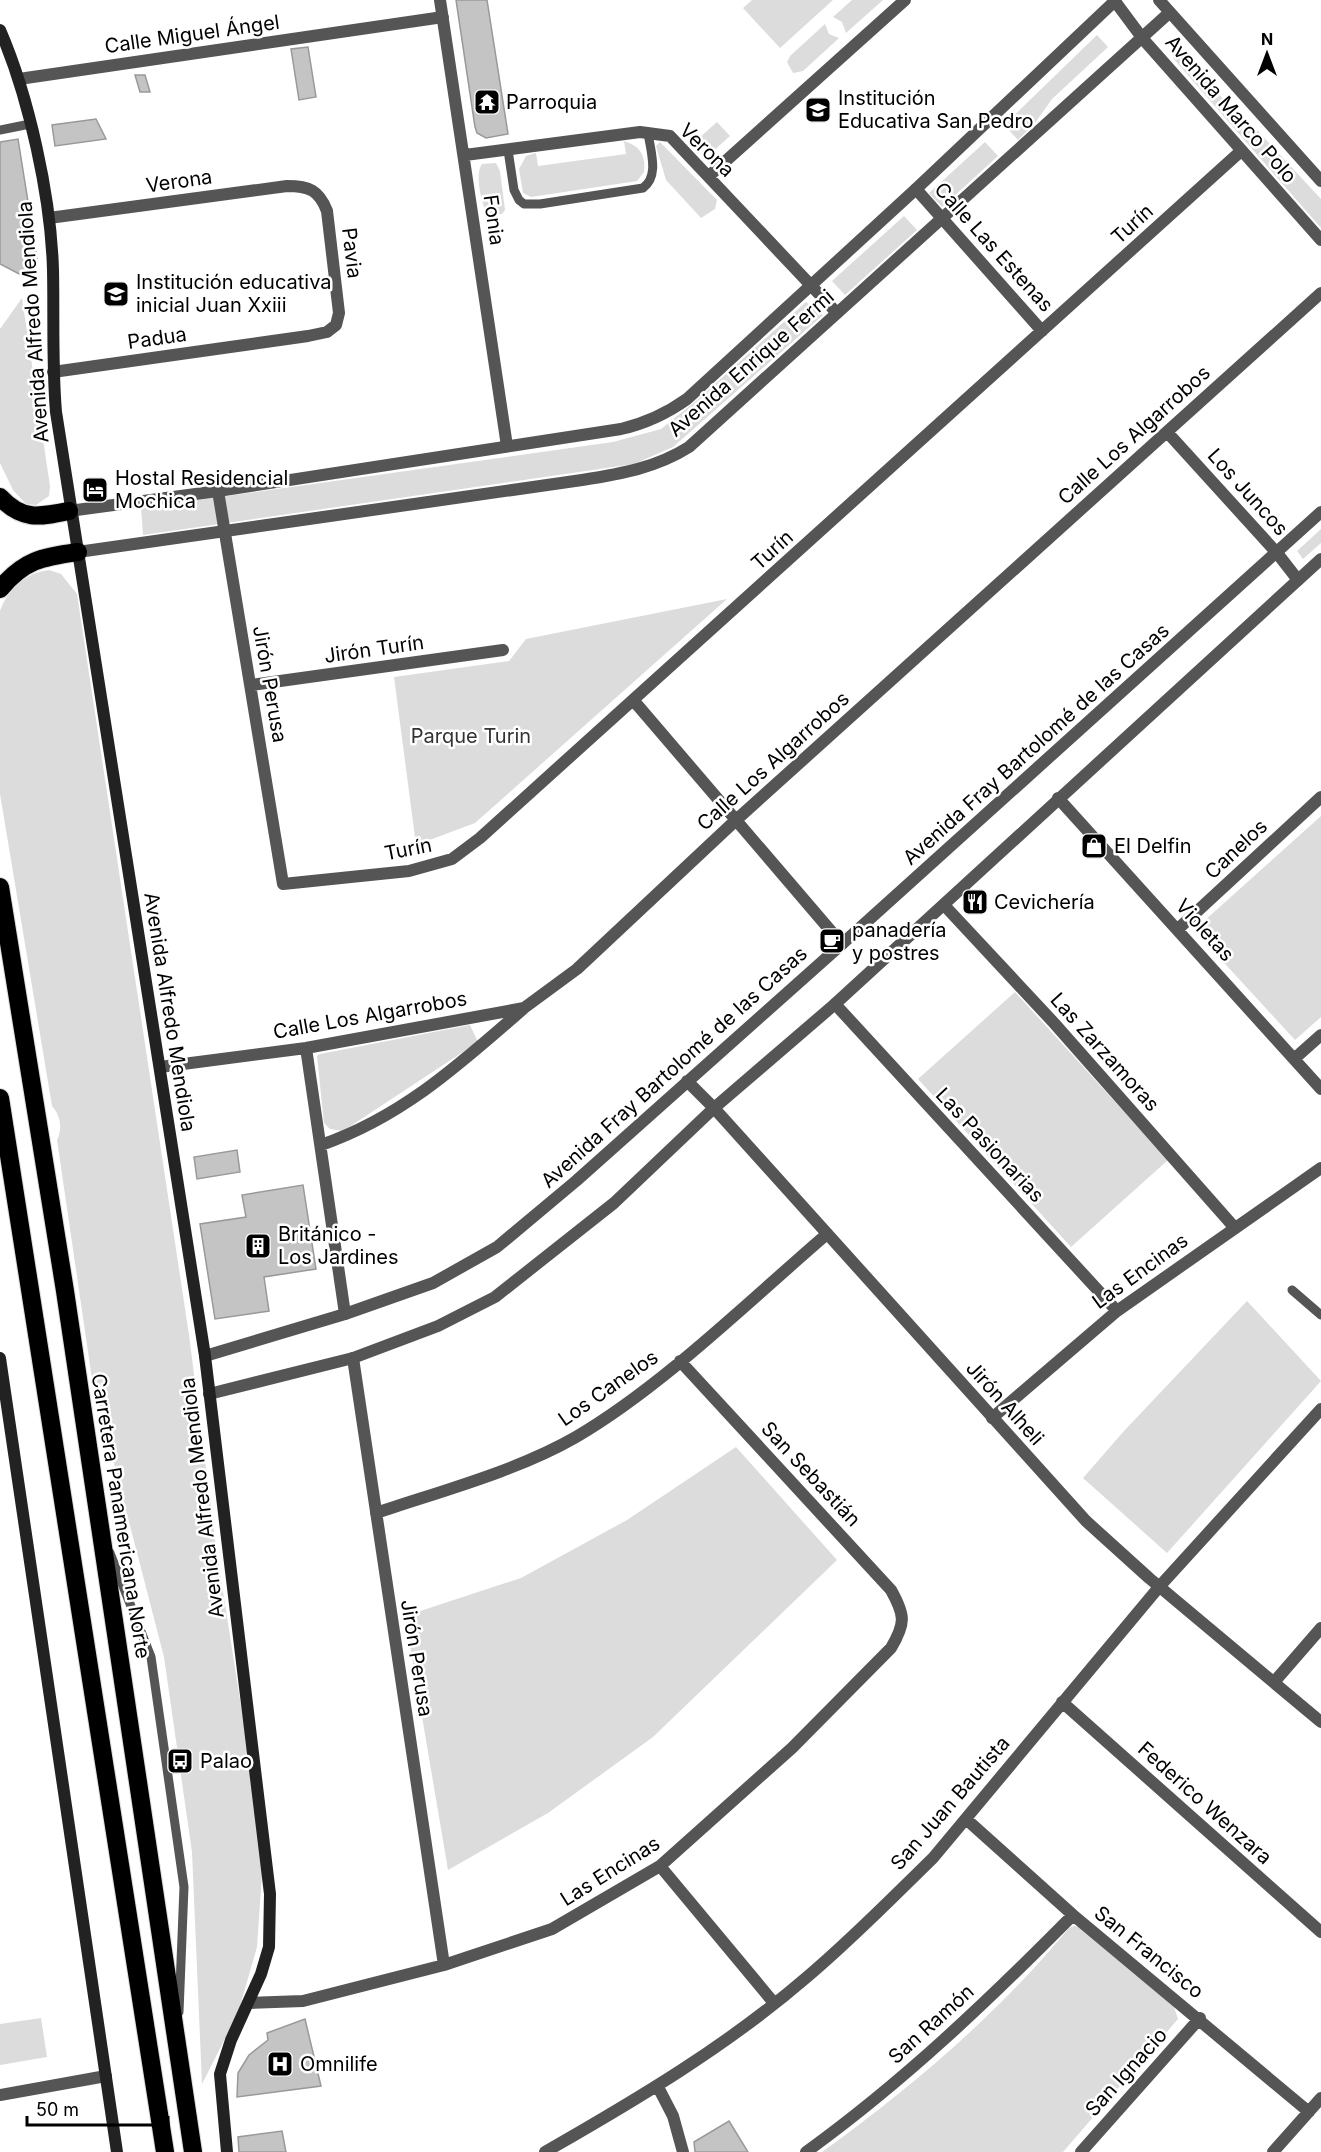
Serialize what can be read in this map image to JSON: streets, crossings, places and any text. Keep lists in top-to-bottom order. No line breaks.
{"streets":{"highway":["Carretera Panamericana Norte"],"main road":["Avenida Alfredo Mendiola"],"street":["Calle Miguel Ángel","Avenida Marco Polo","Verona","Fonia","Turín","Calle Las Estenas","Pavia","Padua","Avenida Enrique Fermi","Calle Los Algarrobos","Los Juncos","Jirón Turín","Jirón Perusa","Avenida Fray Bartolomé de las Casas","Canelos","Violetas","Las Zarzamoras","Las Pasionarias","Las Encinas","Los Canelos","Jirón Alheli","San Sebastián","San Juan Bautista","Federico Wenzara","San Francisco","San Ramón","San Ignacio"]},"crossings":[["Calle Miguel Ángel","Fonia"],["Calle Miguel Ángel","Avenida Alfredo Mendiola"],["Avenida Marco Polo","Turín"],["Avenida Marco Polo","Avenida Enrique Fermi"],["Verona","Fonia"],["Verona","Pavia"],["Verona","Avenida Alfredo Mendiola"],["Verona","Avenida Enrique Fermi"],["Fonia","Avenida Enrique Fermi"],["Turín","Calle Las Estenas"],["Turín","Jirón Perusa"],["Calle Las Estenas","Avenida Enrique Fermi"],["Pavia","Padua"],["Avenida Alfredo Mendiola","Padua"],["Avenida Alfredo Mendiola","Avenida Enrique Fermi"],["Avenida Alfredo Mendiola","Calle Los Algarrobos"],["Avenida Alfredo Mendiola","Avenida Fray Bartolomé de las Casas"],["Avenida Alfredo Mendiola","Las Encinas"],["Avenida Enrique Fermi","Jirón Perusa"],["Calle Los Algarrobos","Los Juncos"],["Los Juncos","Avenida Fray Bartolomé de las Casas"],["Jirón Turín","Jirón Perusa"],["Jirón Perusa","Las Encinas"],["Jirón Perusa","Los Canelos"],["Avenida Fray Bartolomé de las Casas","Jirón Alheli"],["Canelos","Violetas"],["Las Zarzamoras","Las Encinas"],["Las Pasionarias","Las Encinas"],["Las Encinas","Jirón Alheli"],["Las Encinas","San Sebastián"],["Los Canelos","Jirón Alheli"],["Los Canelos","San Sebastián"],["Jirón Alheli","San Juan Bautista"],["San Juan Bautista","Federico Wenzara"],["San Juan Bautista","San Francisco"],["San Francisco","San Ramón"],["San Francisco","San Ignacio"]],"parks":["Parque Turin"],"places":{"temple":["Parroquia"],"school or university":["Institución Educativa San Pedro","Institución educativa inicial Juan Xxiii"],"hotel":["Hostal Residencial Mochica"],"shop":["El Delfin"],"restaurant":["Cevichería"],"cafe":["panadería y postres"],"building":["Británico - Los Jardines"],"bus stop":["Palao"],"hospital":["Omnilife"]},"scale_bar":"50 m","north":"top"}
